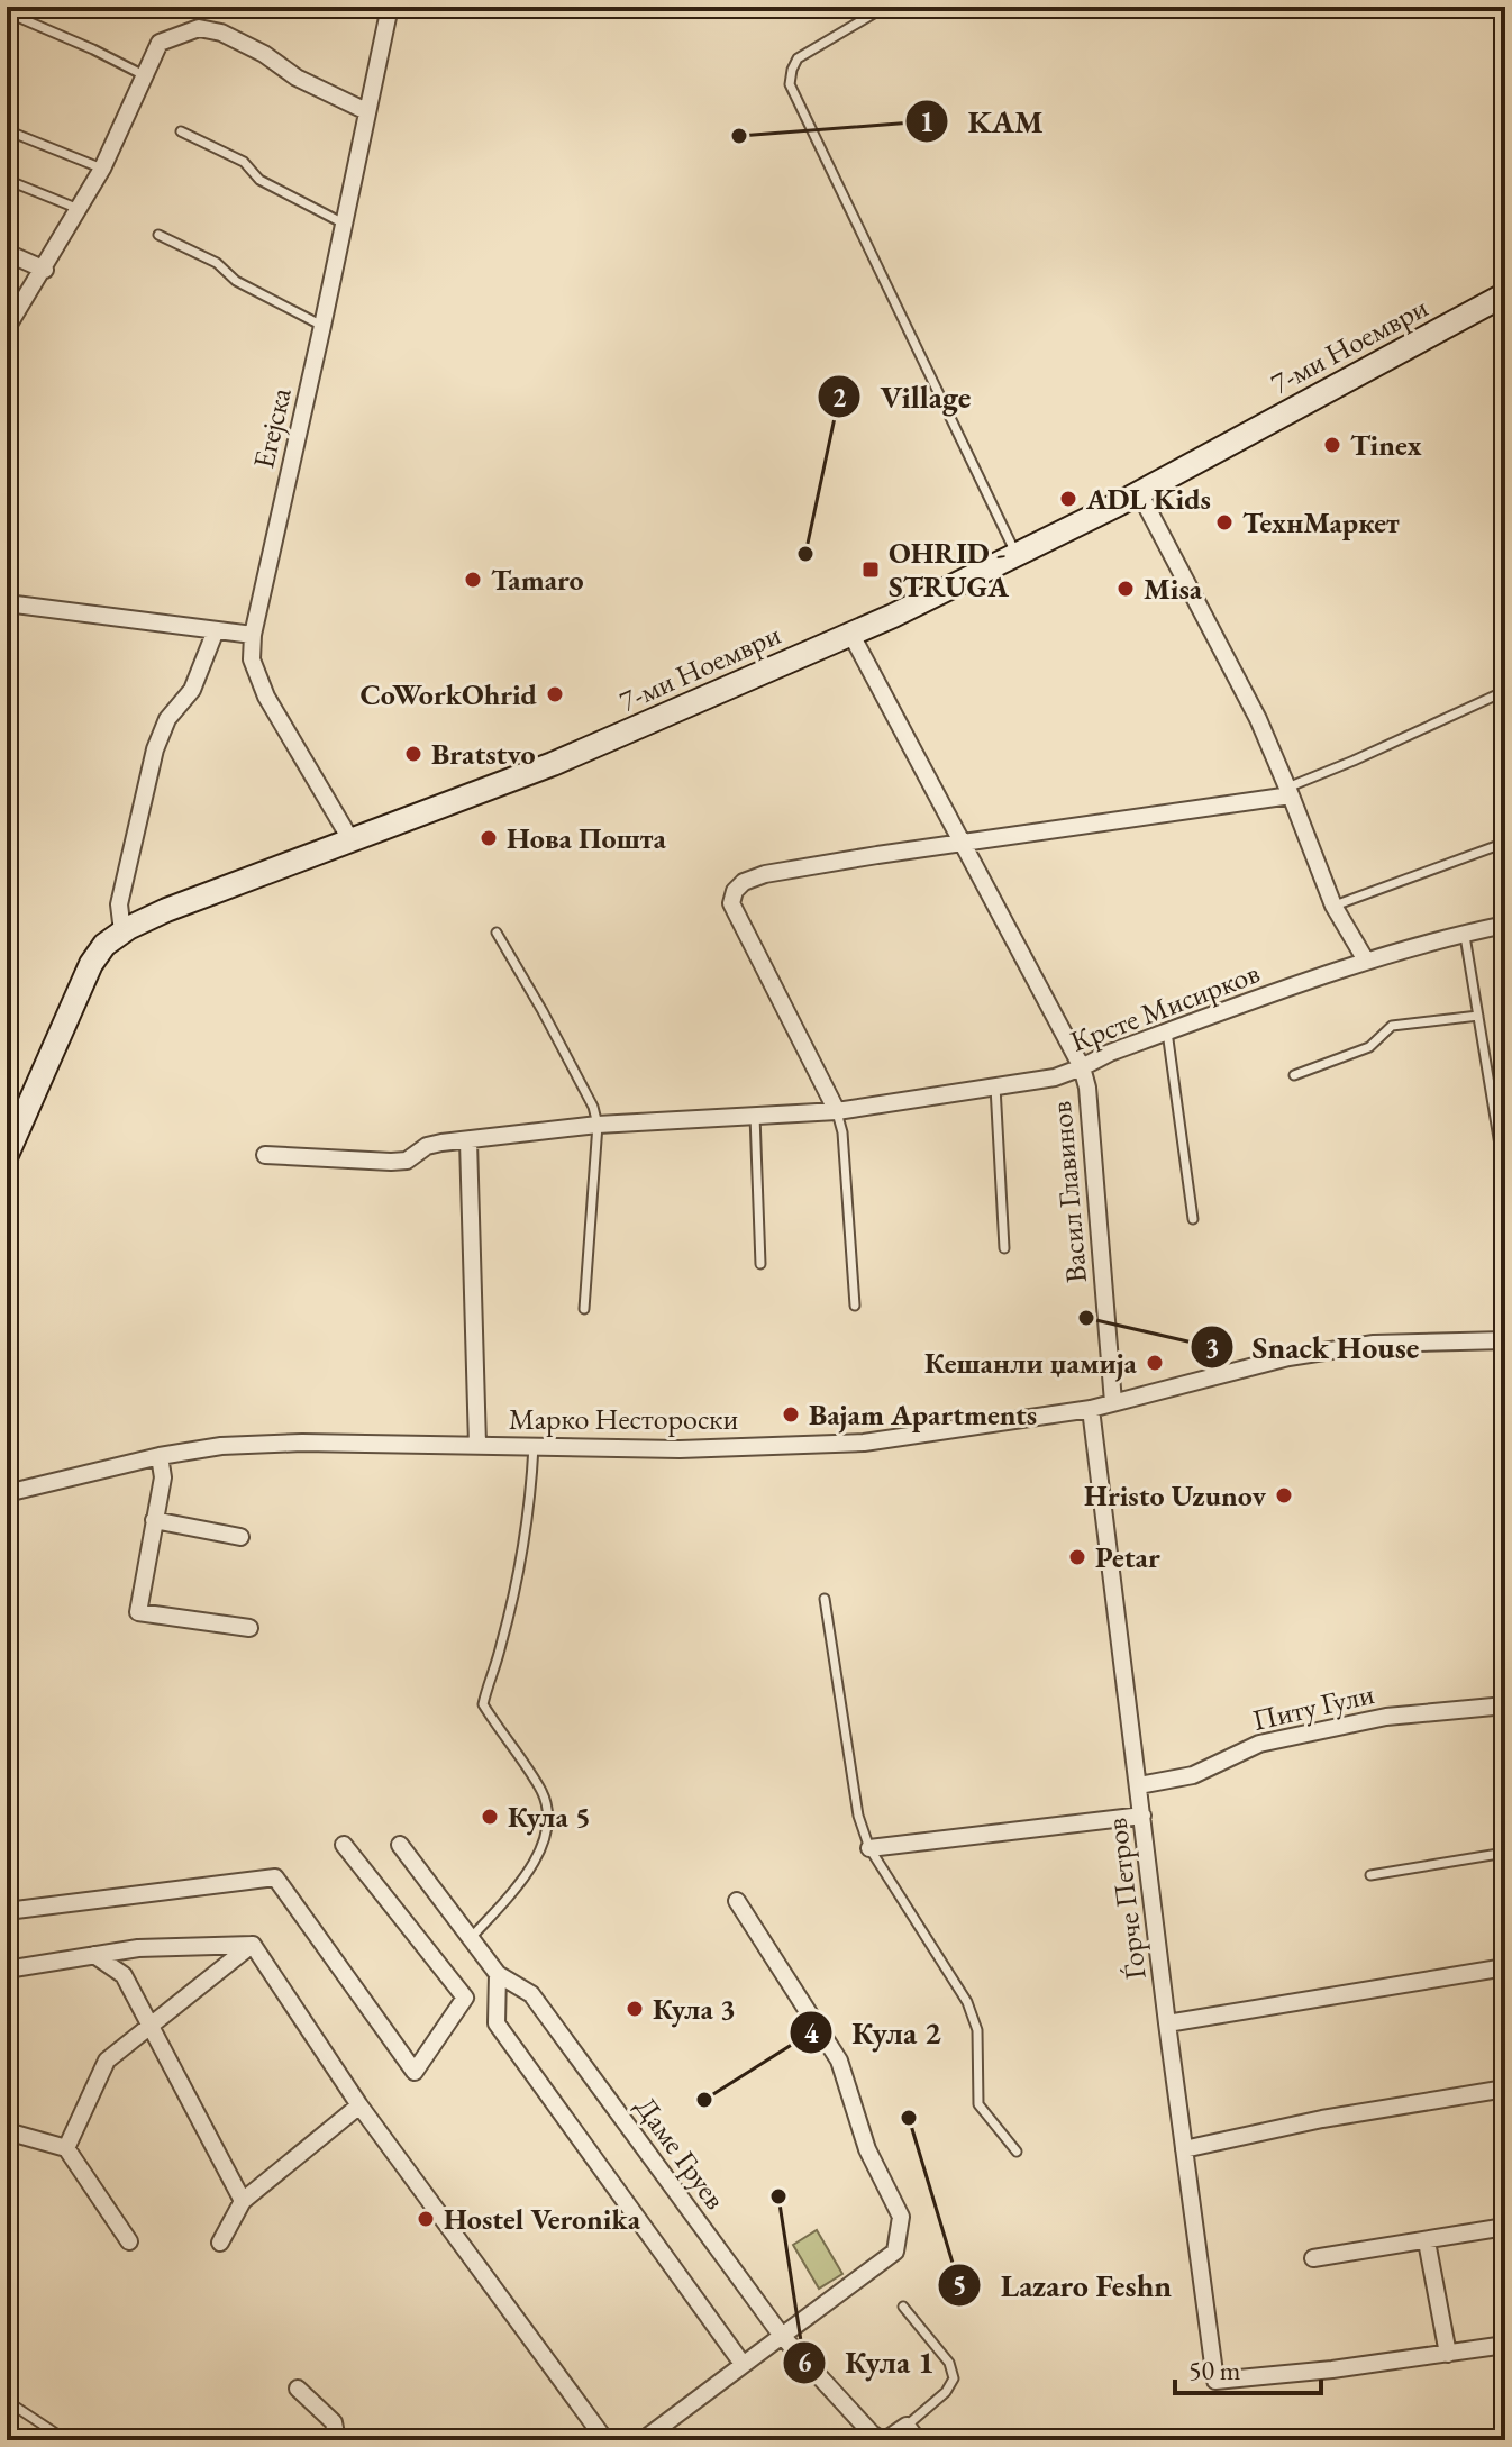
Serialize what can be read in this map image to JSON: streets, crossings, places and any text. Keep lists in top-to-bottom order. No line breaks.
{"streets":{"street":["7-ми Ноември","Егејска","Крсте Мисирков","Васил Главинов","Марко Нестороски","Питу Гули","Ѓорче Петров","Даме Груев"]},"crossings":[["7-ми Ноември","Егејска"],["7-ми Ноември","Васил Главинов"],["Крсте Мисирков","Васил Главинов"],["Васил Главинов","Марко Нестороски"],["Марко Нестороски","Ѓорче Петров"],["Питу Гули","Ѓорче Петров"]],"places":{"other":["KAM","Tinex","ADL Kids","ТехнМаркет","Village","Tamaro","Misa","CoWorkOhrid","Bratstvo","Нова Пошта","Snack House","Кешанли џамија","Bajam Apartments","Hristo Uzunov","Petar","Кула 5","Кула 3","Кула 2","Lazaro Feshn","Кула 1","Hostel Veronika"],"transit":["OHRID - STRUGA"]},"scale_bar":"50 m"}
